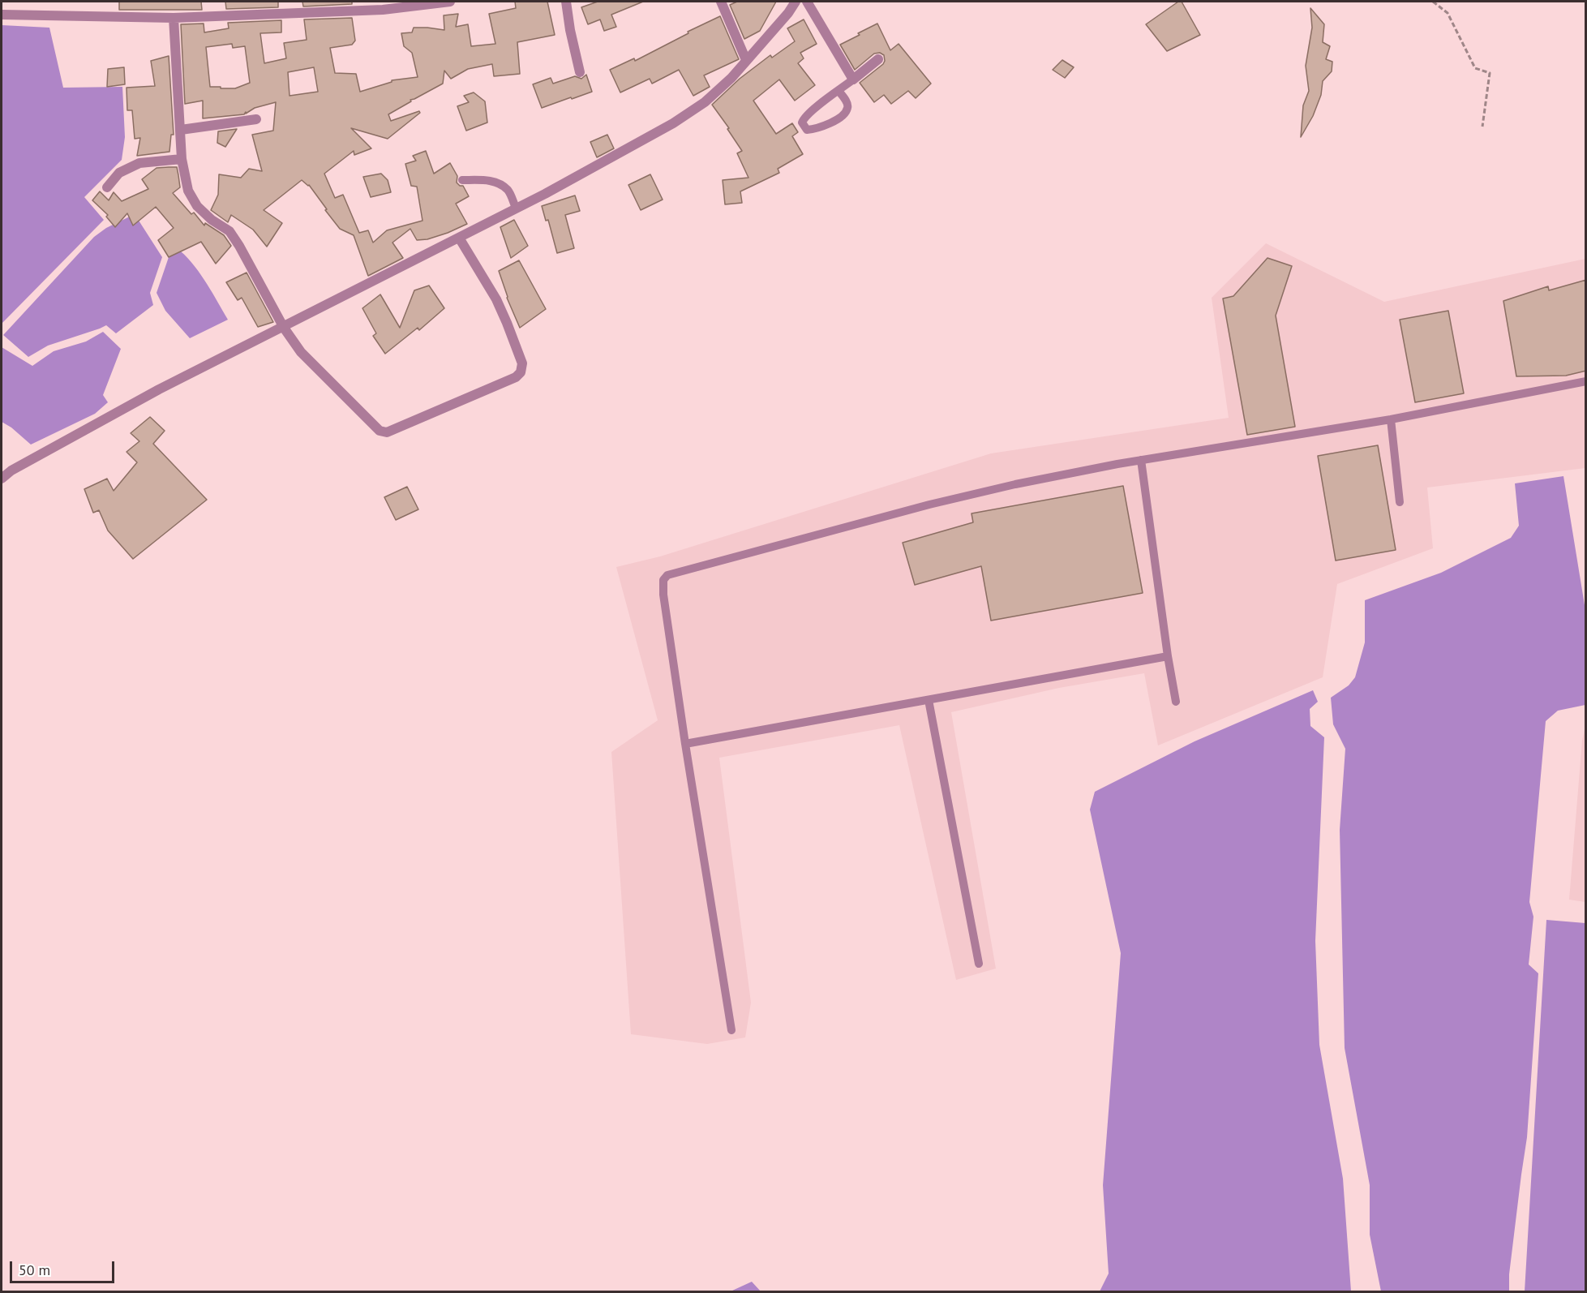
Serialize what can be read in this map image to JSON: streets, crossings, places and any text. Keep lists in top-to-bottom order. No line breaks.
{"scale_bar":"50 m"}
